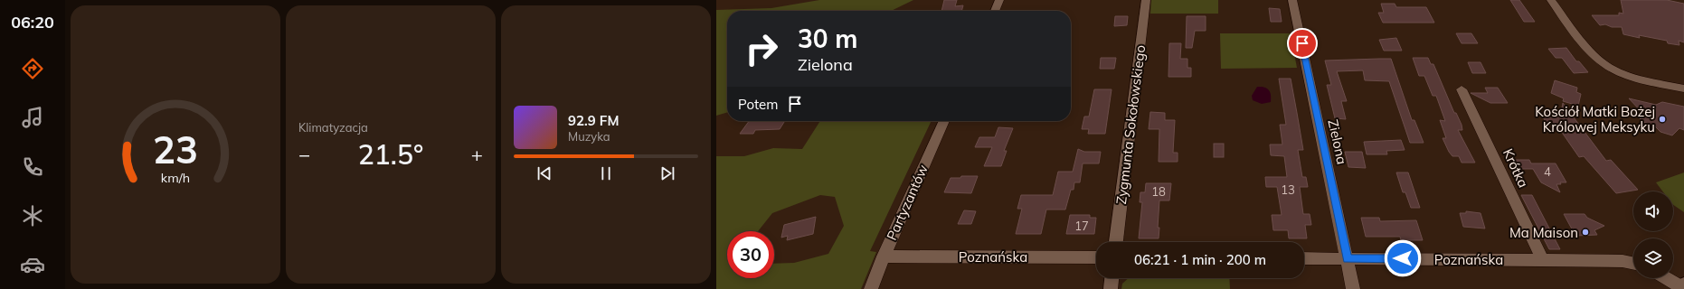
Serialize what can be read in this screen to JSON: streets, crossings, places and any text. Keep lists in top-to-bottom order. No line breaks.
{"streets":{"street":["Zygmunta Sokołowskiego","Zielona","Krótka","Partyzantów","Poznańska"]},"crossings":[["Zielona","Poznańska"],["Krótka","Poznańska"],["Partyzantów","Poznańska"]],"places":["Kościół Matki Bożej Królowej Meksyku","Ma Maison"],"house_numbers":["4","13","18","17"],"page":{"tabs":"06:20","tile":"Klimatyzacja","turn":["30 m","Zielona"],"then":"Potem","song":["92.9 FM","Muzyka"],"heat":["−","21.5°","+"],"limit":"30","trip":"06:21 · 1 min · 200 m","gauge":["23","km/h"]}}
